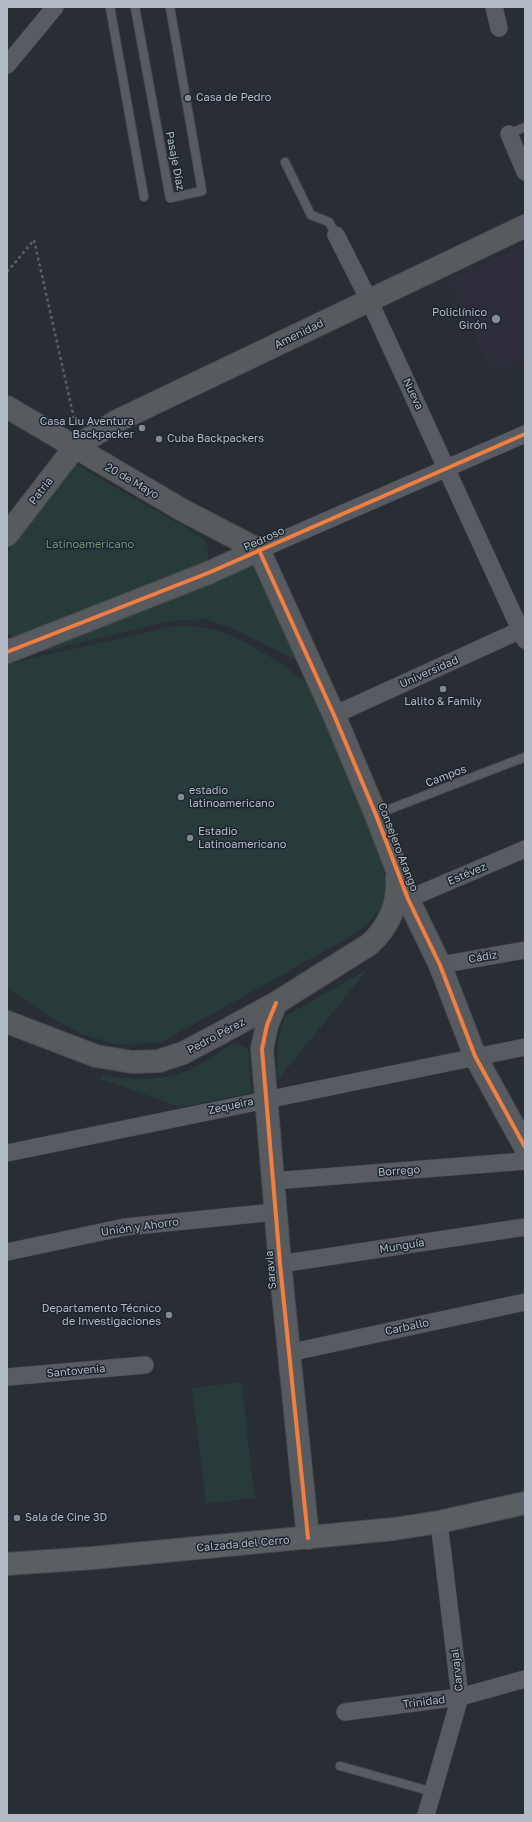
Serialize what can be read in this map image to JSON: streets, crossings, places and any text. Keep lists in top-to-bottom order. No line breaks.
{"streets":{"main road":["Calzada del Cerro"],"street":["Amenidad","Nueva","20 de Mayo","Patria","Pedroso","Universidad","Consejero Arango","Estévez","Cádiz","Pedro Pérez","Zequeira","Borrego","Unión y Ahorro","Munguía","Saravia","Carballo","Santovenia","Carvajal","Trinidad"],"lane":["Pasaje Díaz","Campos"]},"crossings":[["Amenidad","Nueva"],["Amenidad","20 de Mayo"],["Amenidad","Patria"],["Nueva","Pedroso"],["Nueva","Universidad"],["20 de Mayo","Patria"],["20 de Mayo","Pedroso"],["20 de Mayo","Consejero Arango"],["Pedroso","Consejero Arango"],["Universidad","Consejero Arango"],["Campos","Consejero Arango"],["Consejero Arango","Estévez"],["Consejero Arango","Cádiz"],["Consejero Arango","Pedro Pérez"],["Consejero Arango","Zequeira"],["Estévez","Pedro Pérez"],["Pedro Pérez","Saravia"],["Zequeira","Saravia"],["Borrego","Saravia"],["Unión y Ahorro","Saravia"],["Munguía","Saravia"],["Saravia","Carballo"],["Saravia","Calzada del Cerro"],["Calzada del Cerro","Carvajal"],["Carvajal","Trinidad"]],"parks":["Latinoamericano"],"places":["Casa de Pedro","Policlínico Girón","Casa Liu Aventura Backpacker","Cuba Backpackers","Lalito & Family","estadio latinoamericano","Estadio Latinoamericano","Departamento Técnico de Investigaciones","Sala de Cine 3D"]}
